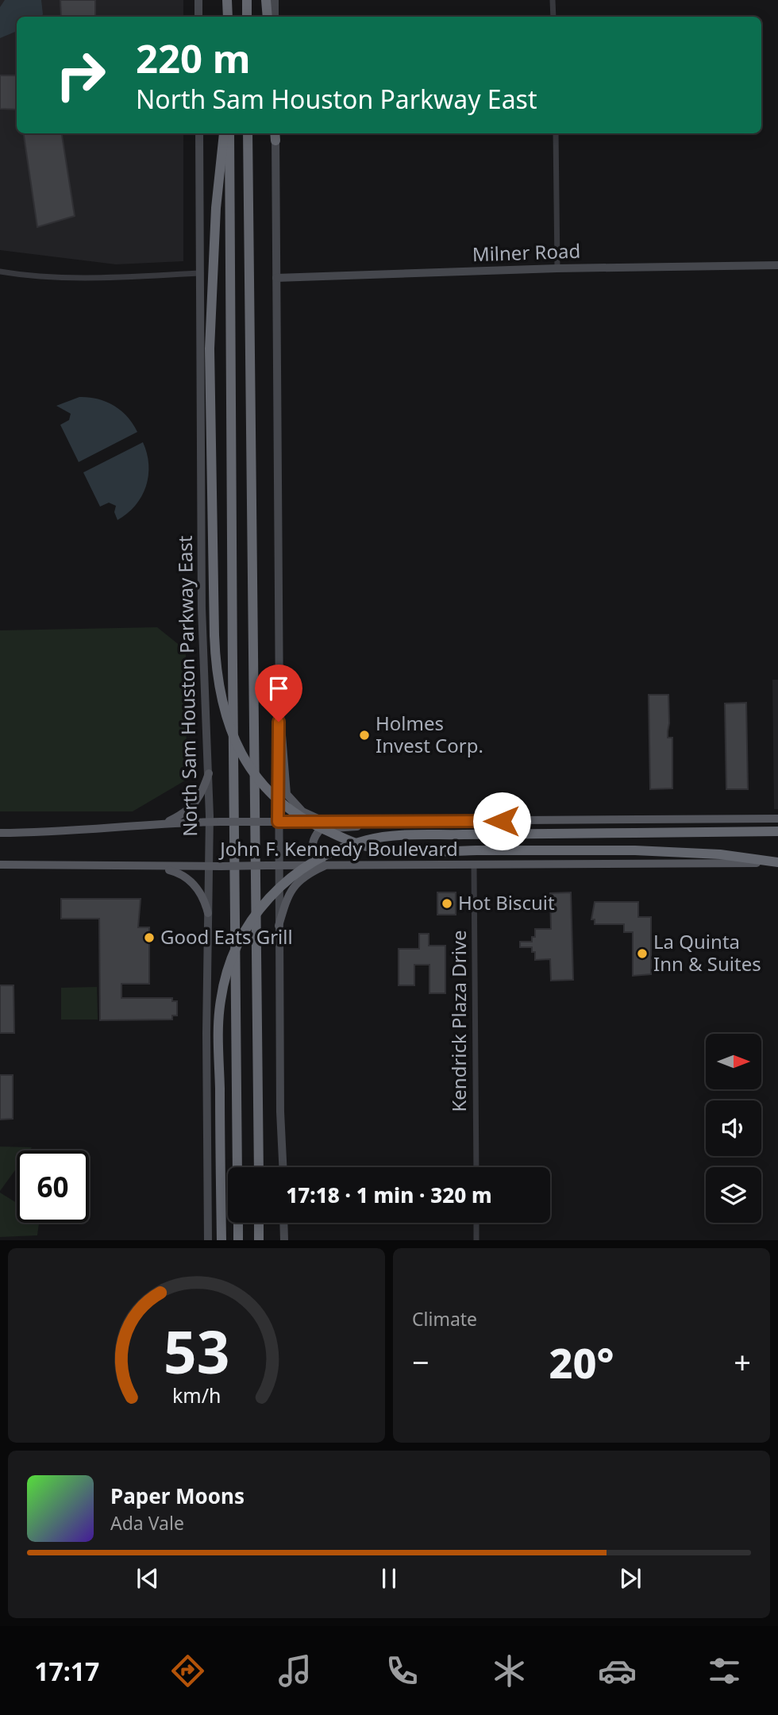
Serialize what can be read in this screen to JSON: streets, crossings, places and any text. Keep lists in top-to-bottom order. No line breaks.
{"streets":{"main road":["Milner Road","North Sam Houston Parkway East","John F. Kennedy Boulevard"],"street":["Kendrick Plaza Drive"]},"crossings":[["North Sam Houston Parkway East","John F. Kennedy Boulevard"],["John F. Kennedy Boulevard","Kendrick Plaza Drive"]],"places":["Holmes Invest Corp.","Hot Biscuit","Good Eats Grill","La Quinta Inn & Suites"],"north":"right","page":{"turn":["220 m","North Sam Houston Parkway East"],"limit":"60","trip":"17:18 · 1 min · 320 m","tile":"Climate","heat":["−","20°","+"],"song":["Paper Moons","Ada Vale"],"tabs":"17:17","gauge":["53","km/h"]}}
